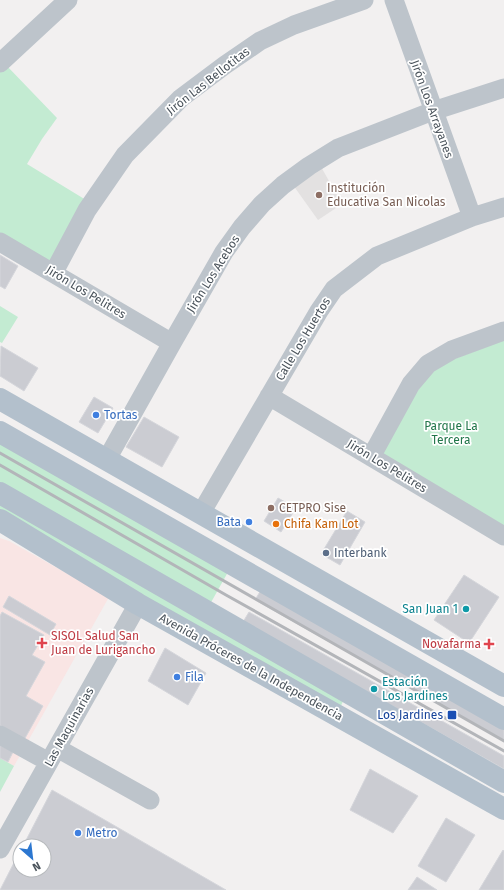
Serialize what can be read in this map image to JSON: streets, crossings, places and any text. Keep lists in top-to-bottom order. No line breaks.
{"streets":{"main road":["Avenida Próceres de la Independencia"],"street":["Jirón Las Bellotitas","Jirón Los Arrayanes","Jirón Los Acebos","Jirón Los Pelitres","Calle Los Huertos","Las Maquinarias"]},"crossings":[["Jirón Las Bellotitas","Jirón Los Pelitres"],["Jirón Los Arrayanes","Jirón Los Acebos"],["Jirón Los Arrayanes","Calle Los Huertos"],["Jirón Los Acebos","Jirón Los Pelitres"],["Jirón Los Pelitres","Calle Los Huertos"],["Avenida Próceres de la Independencia","Las Maquinarias"]],"parks":["Parque La Tercera"],"places":{"other":["Institución Educativa San Nicolas","Tortas","CETPRO Sise","Bata","Chifa Kam Lot","Interbank","San Juan 1","Fila","Estación Los Jardines","Metro"],"health":["SISOL Salud San Juan de Lurigancho","Novafarma"],"transit":["Los Jardines"]},"north":"bottom right"}
